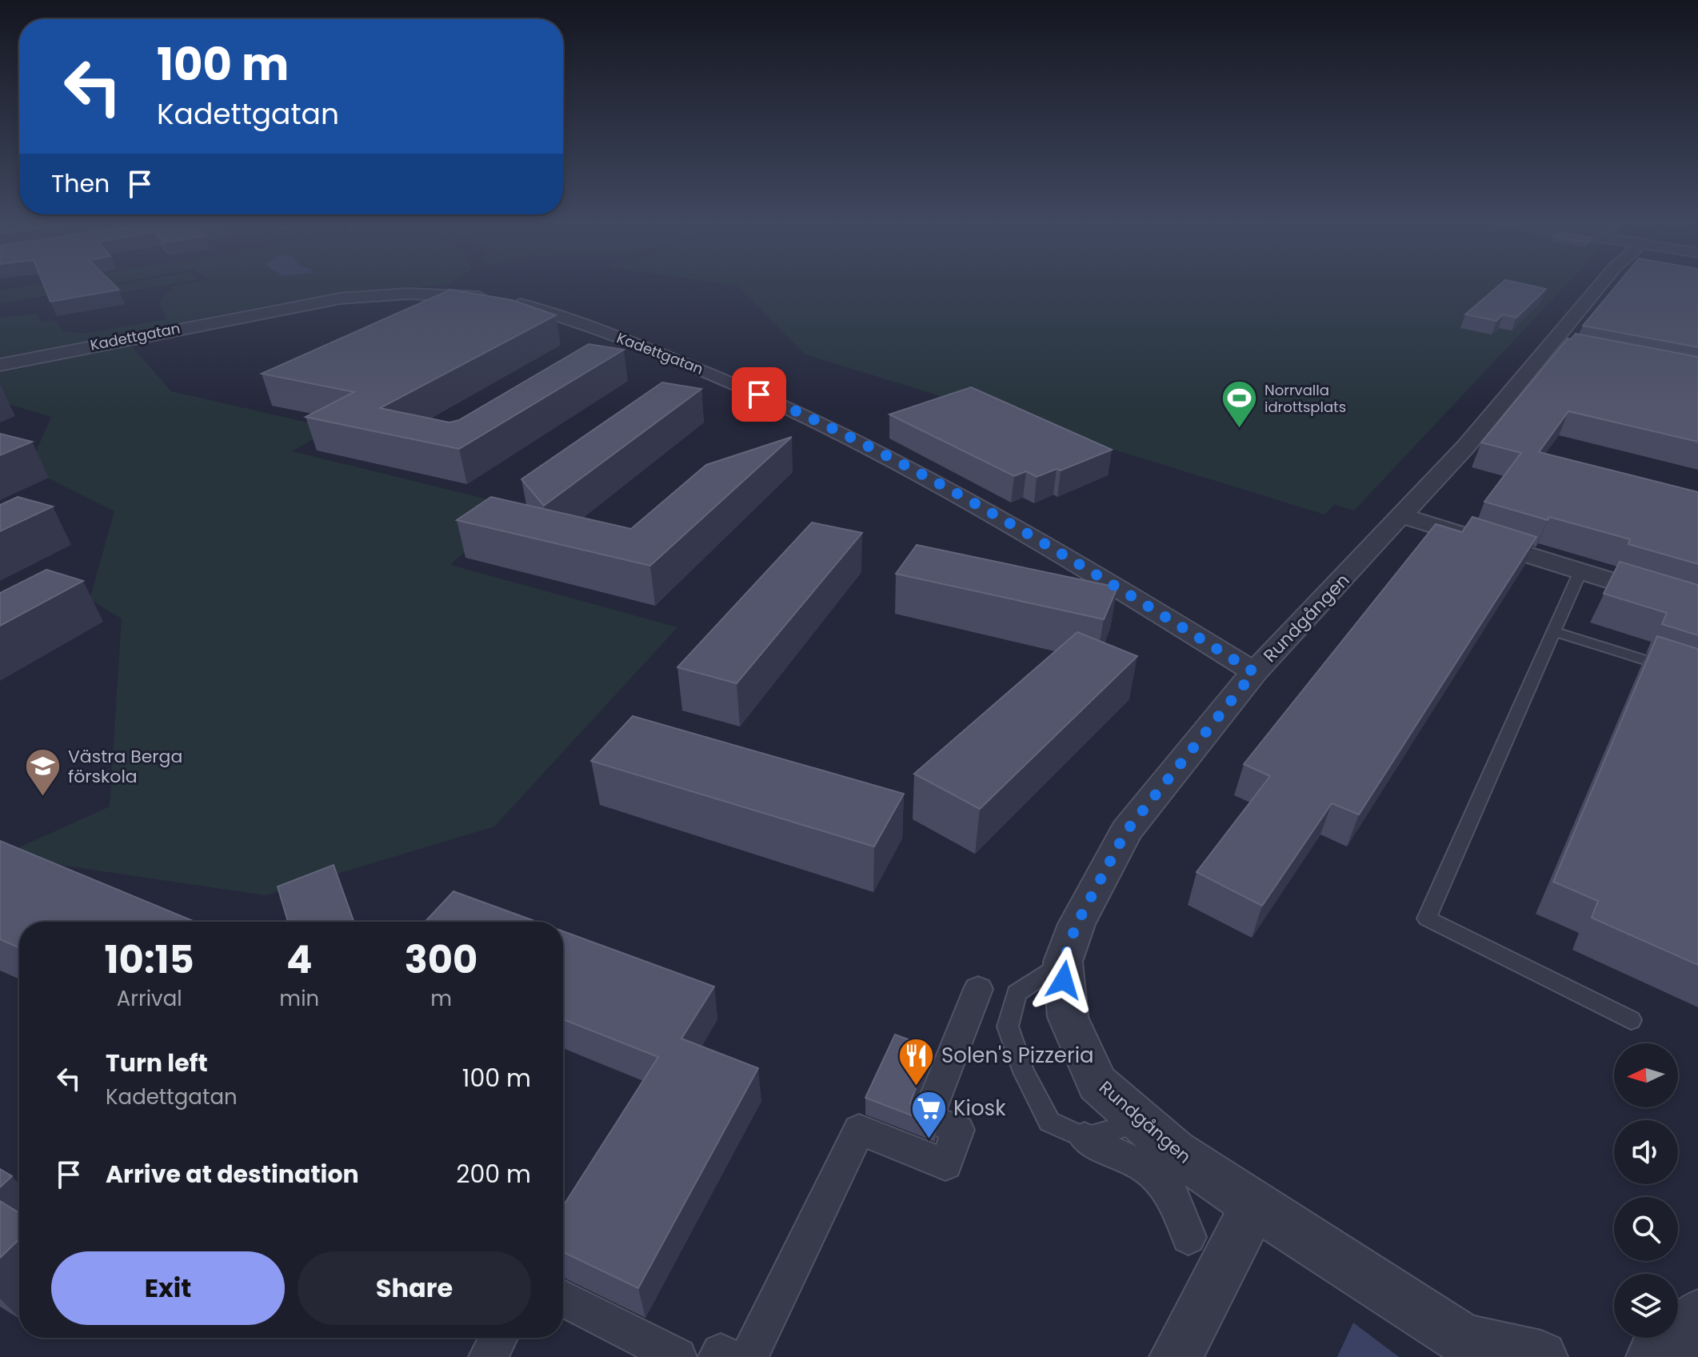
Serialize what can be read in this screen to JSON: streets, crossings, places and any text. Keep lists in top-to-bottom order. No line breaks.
{"streets":{"street":["Kadettgatan","Rundgången"]},"crossings":[["Kadettgatan","Rundgången"]],"places":{"sports":["Norrvalla idrottsplats"],"school or university":["Västra Berga förskola"],"restaurant":["Solen's Pizzeria"],"supermarket":["Kiosk"]},"north":"left","page":{"turn":["100 m","Kadettgatan"],"then":"Then","eta":["10:15","Arrival","4","min","300","m"],"list":[{"name":"Turn left","note":"Kadettgatan","value":"100 m"},{"name":"Arrive at destination","value":"200 m"}],"buttons":["Exit","Share"]}}
